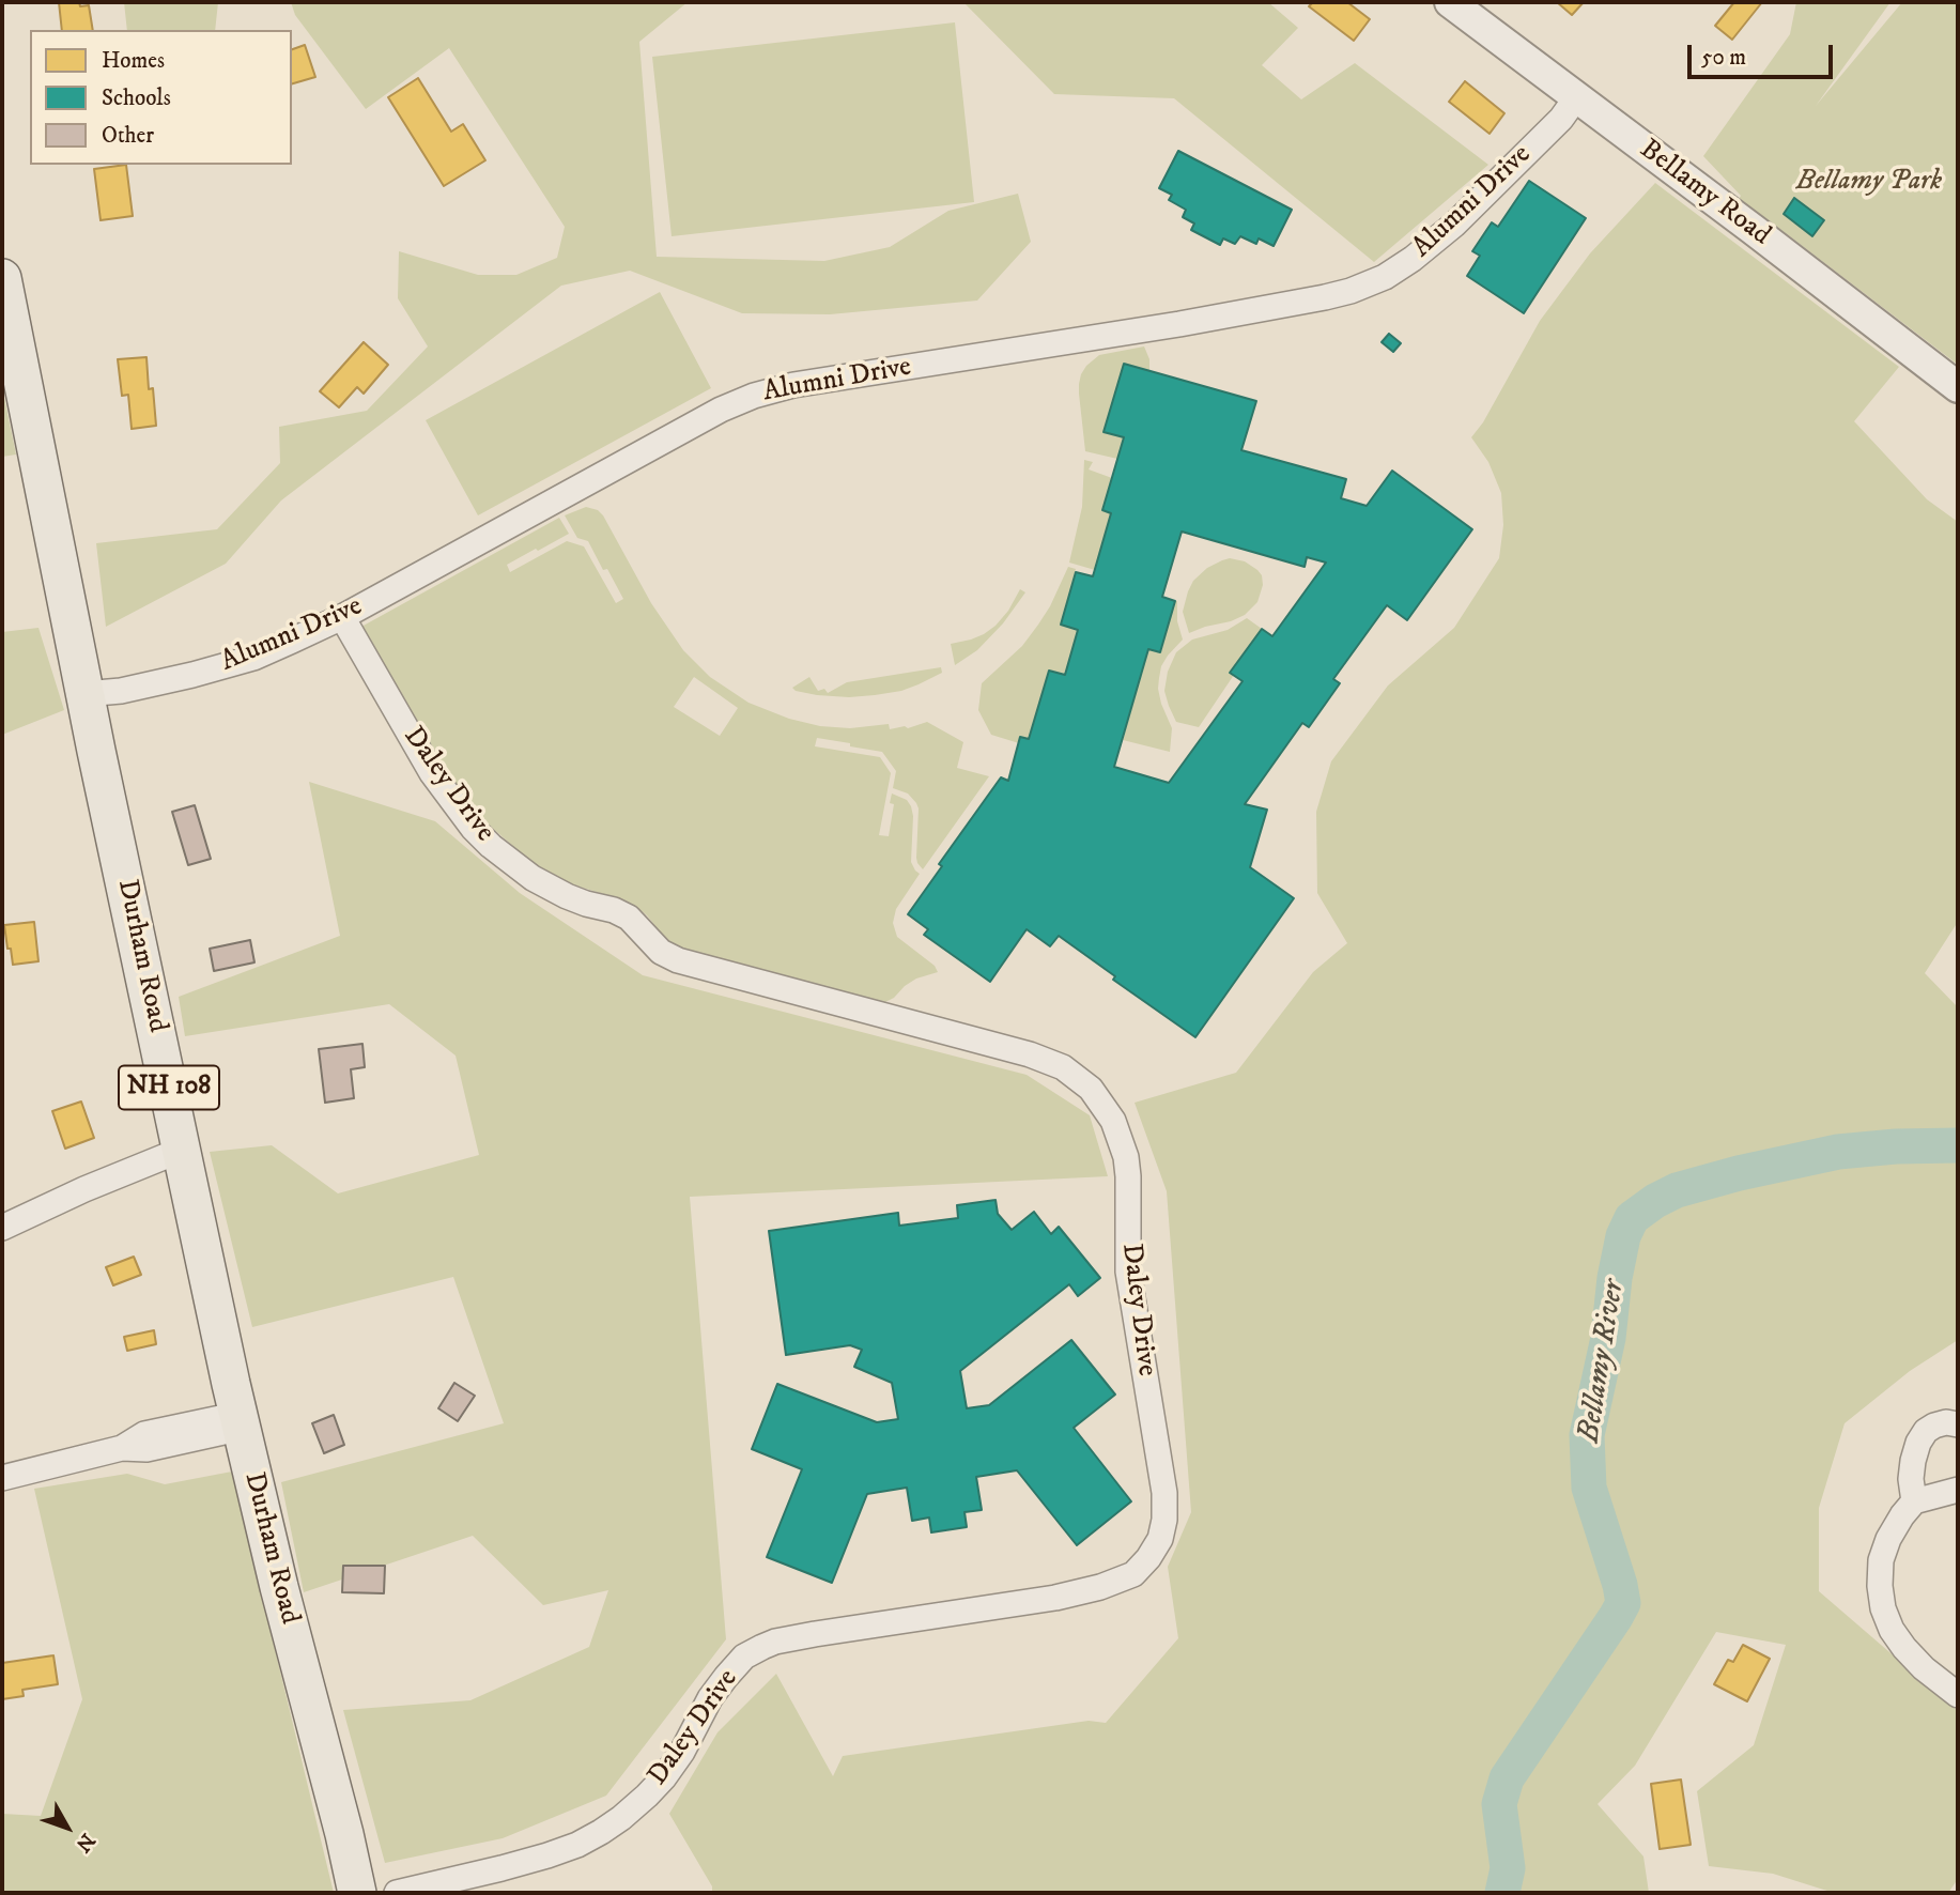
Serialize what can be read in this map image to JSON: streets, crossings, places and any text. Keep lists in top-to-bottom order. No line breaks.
{"streets":{"main road":["Durham Road","NH 108"],"street":["Bellamy Road","Alumni Drive","Daley Drive"]},"crossings":[["Bellamy Road","Alumni Drive"],["Alumni Drive","Daley Drive"],["Alumni Drive","Durham Road"]],"water":["Bellamy River"],"parks":["Bellamy Park"],"legend":["Homes","Schools","Other"],"scale_bar":"50 m","north":"bottom right"}
